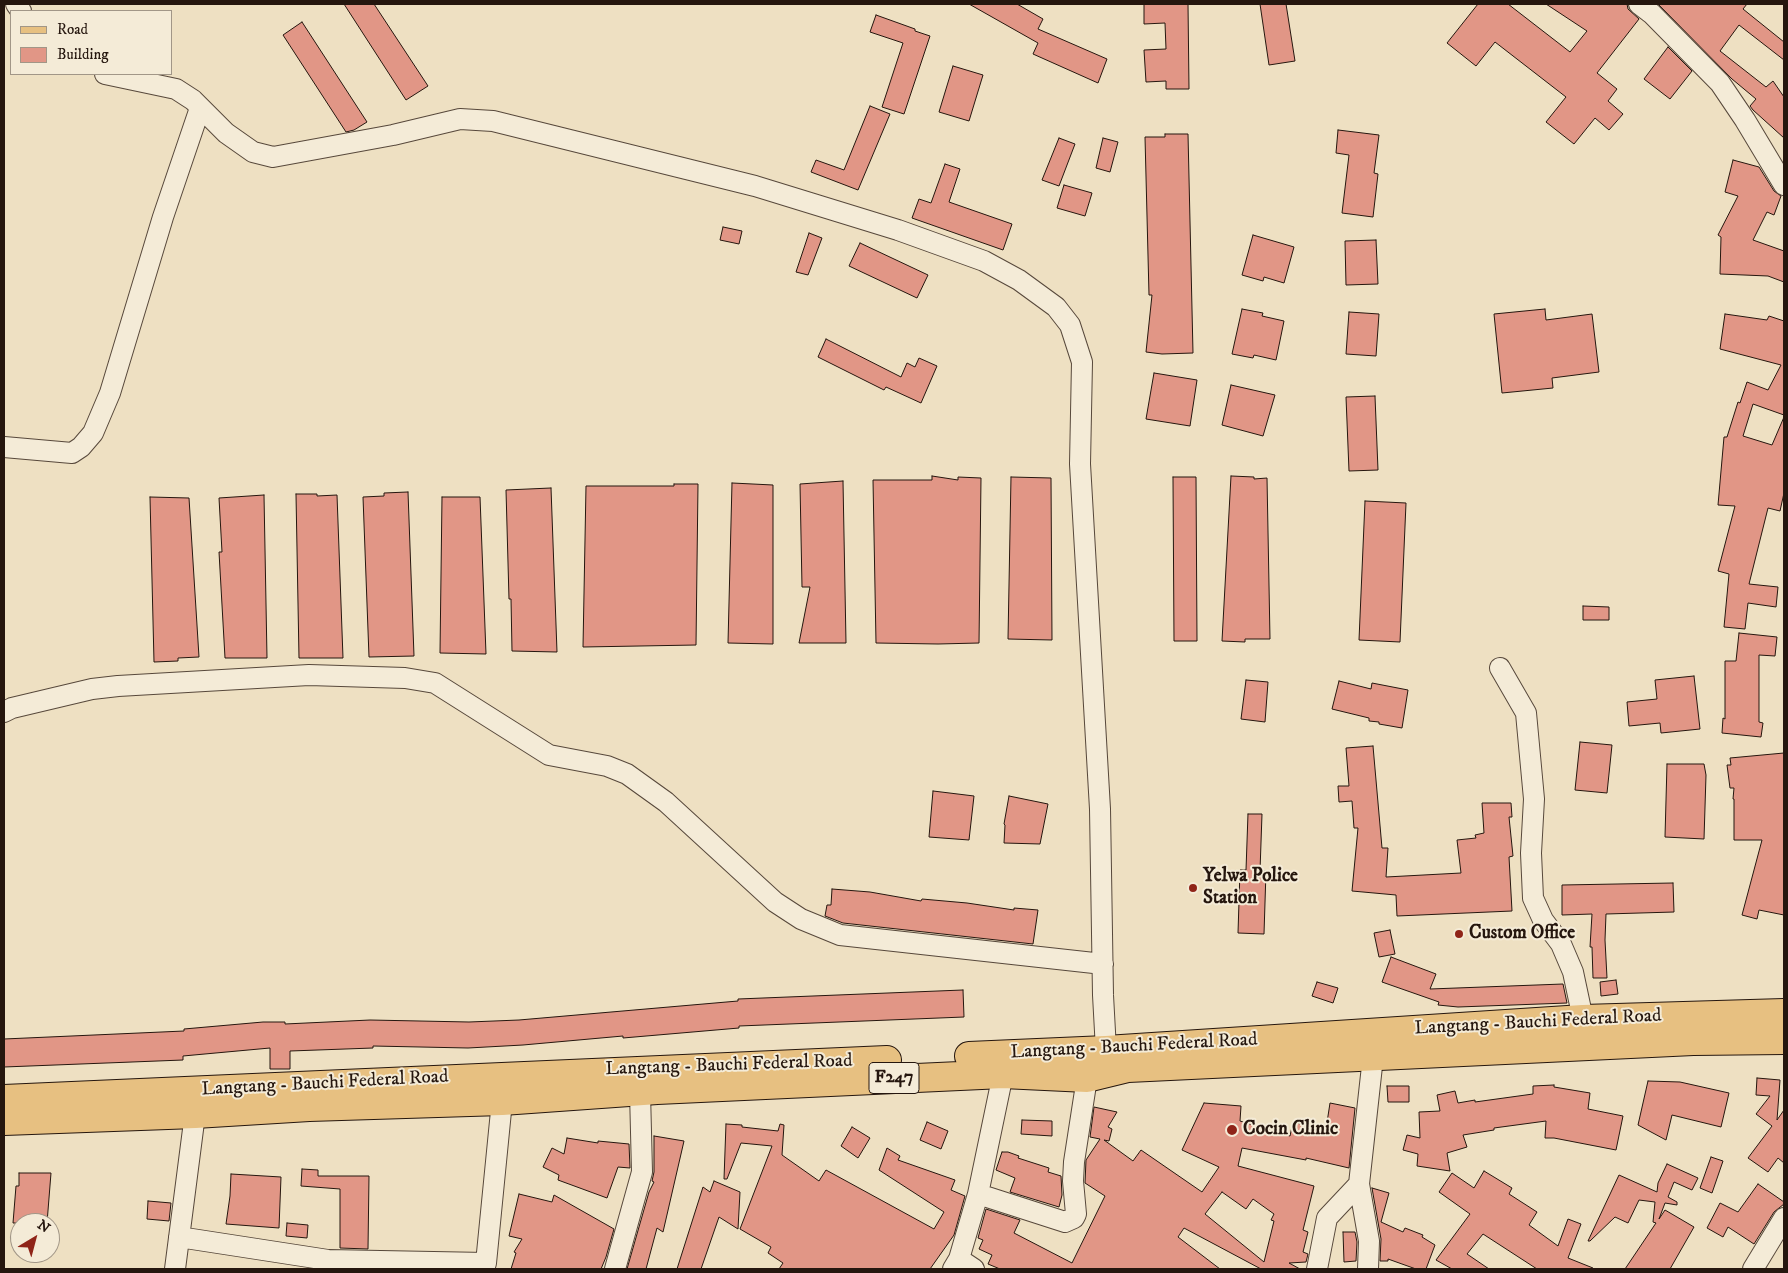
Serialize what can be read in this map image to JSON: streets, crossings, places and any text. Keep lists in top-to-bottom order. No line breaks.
{"streets":{"main road":["Langtang - Bauchi Federal Road","F247"]},"places":["Yelwa Police Station","Custom Office","Cocin Clinic"],"legend":["Road","Building"],"north":"top right"}
